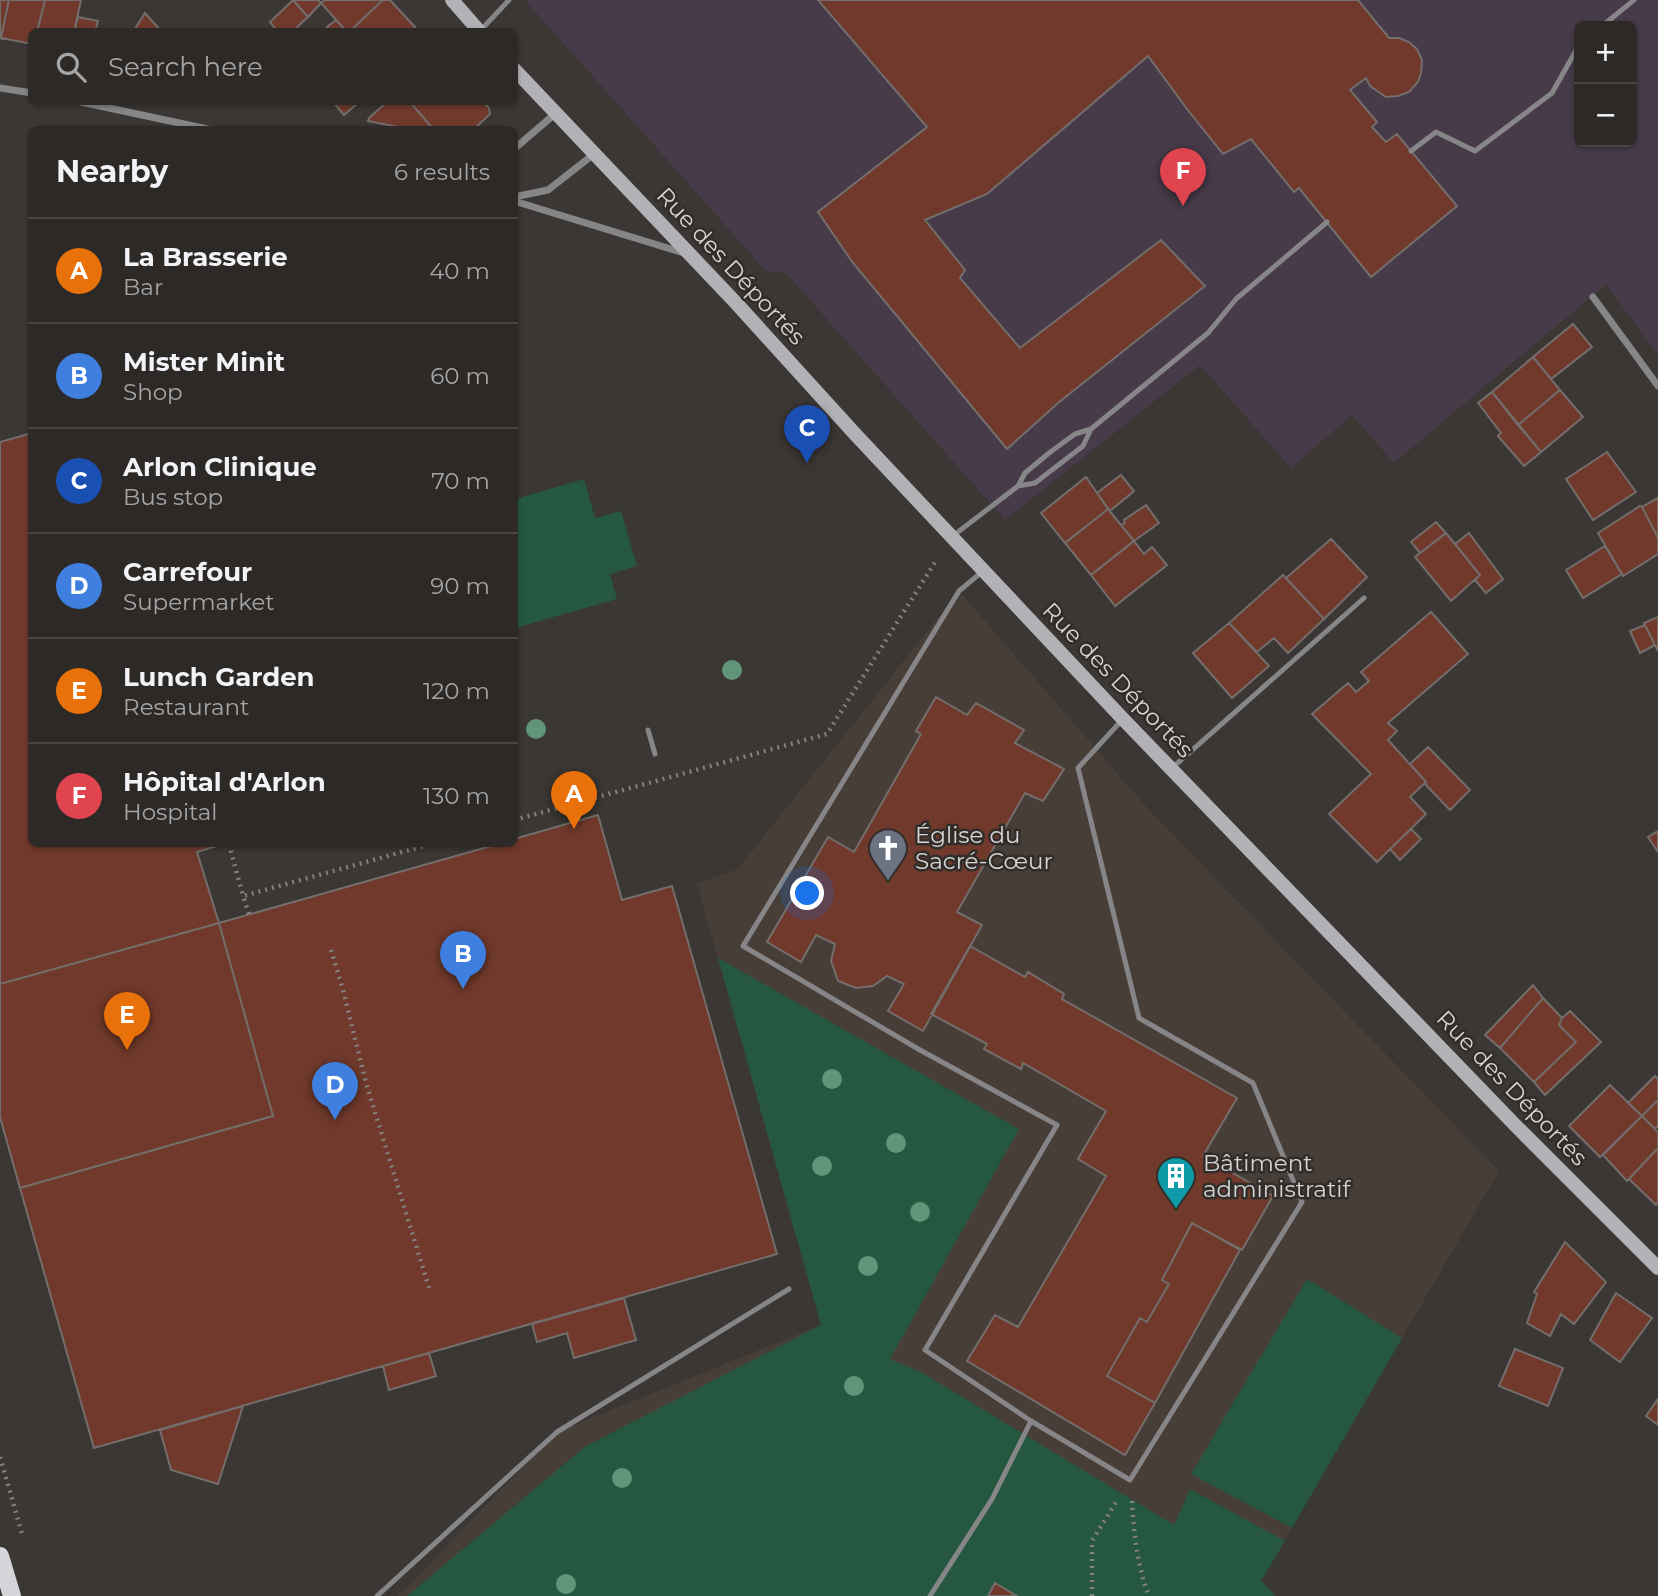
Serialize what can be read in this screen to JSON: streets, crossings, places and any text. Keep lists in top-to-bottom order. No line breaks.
{"streets":{"main road":["Rue des Déportés"]},"places":{"church":["Église du Sacré-Cœur"],"building":["Bâtiment administratif"]},"page":{"map_buttons":["+","−"],"search":"Search here","heading":["Nearby","6 results"],"pins":["F","C","A","B","E","D"],"list":[{"mark":"A","name":"La Brasserie","note":"Bar","value":"40 m"},{"mark":"B","name":"Mister Minit","note":"Shop","value":"60 m"},{"mark":"C","name":"Arlon Clinique","note":"Bus stop","value":"70 m"},{"mark":"D","name":"Carrefour","note":"Supermarket","value":"90 m"},{"mark":"E","name":"Lunch Garden","note":"Restaurant","value":"120 m"},{"mark":"F","name":"Hôpital d'Arlon","note":"Hospital","value":"130 m"}]}}
